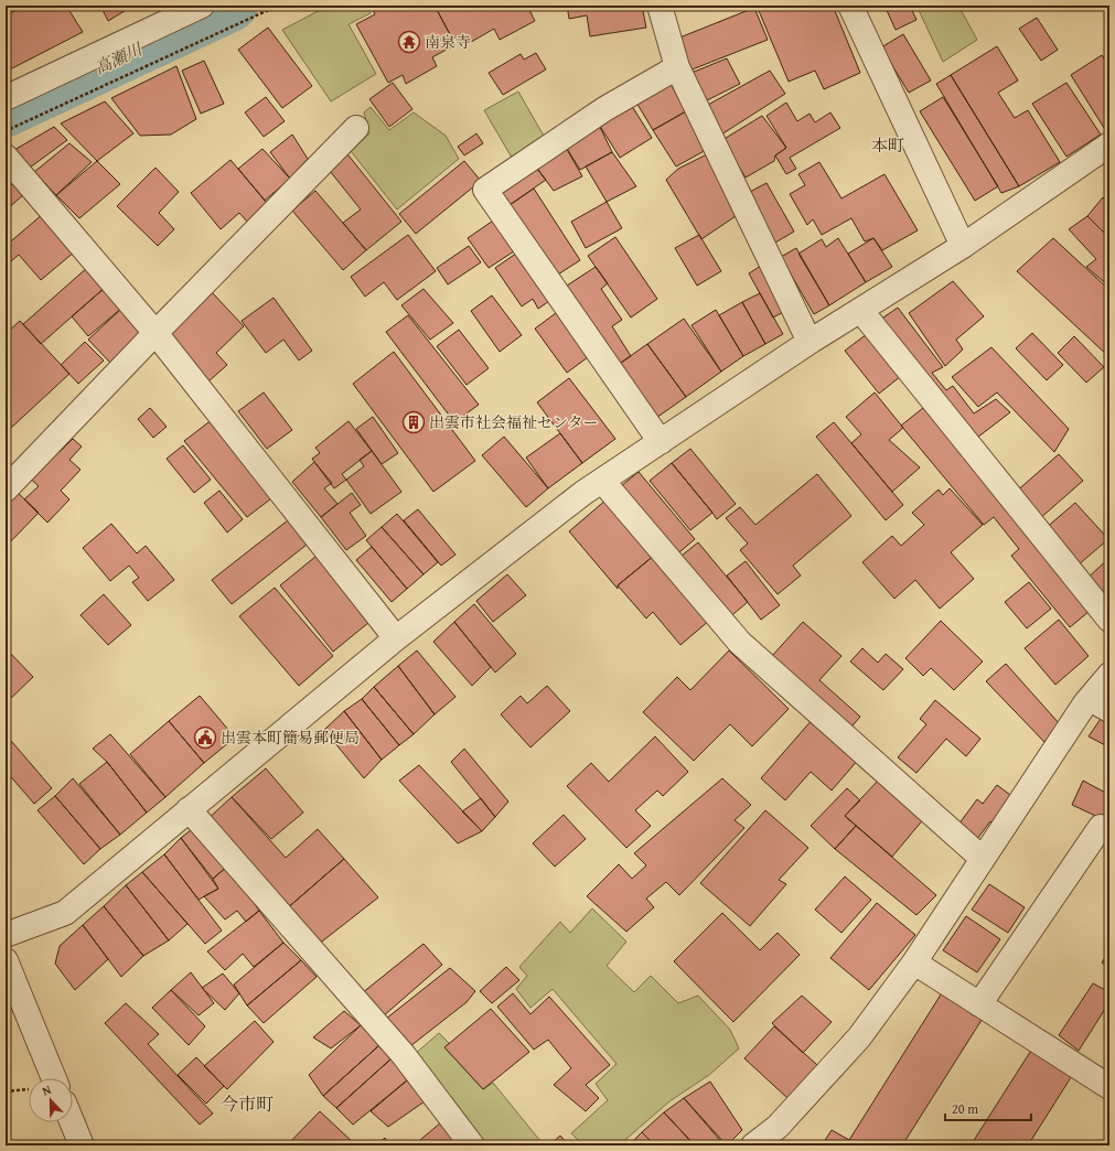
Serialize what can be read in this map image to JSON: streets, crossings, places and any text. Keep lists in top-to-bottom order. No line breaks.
{"districts":["本町","今市町"],"water":["高瀬川"],"places":{"temple":["南泉寺"],"building":["出雲市社会福祉センター"],"public building":["出雲本町簡易郵便局"]},"scale_bar":"20 m","north":"top"}
